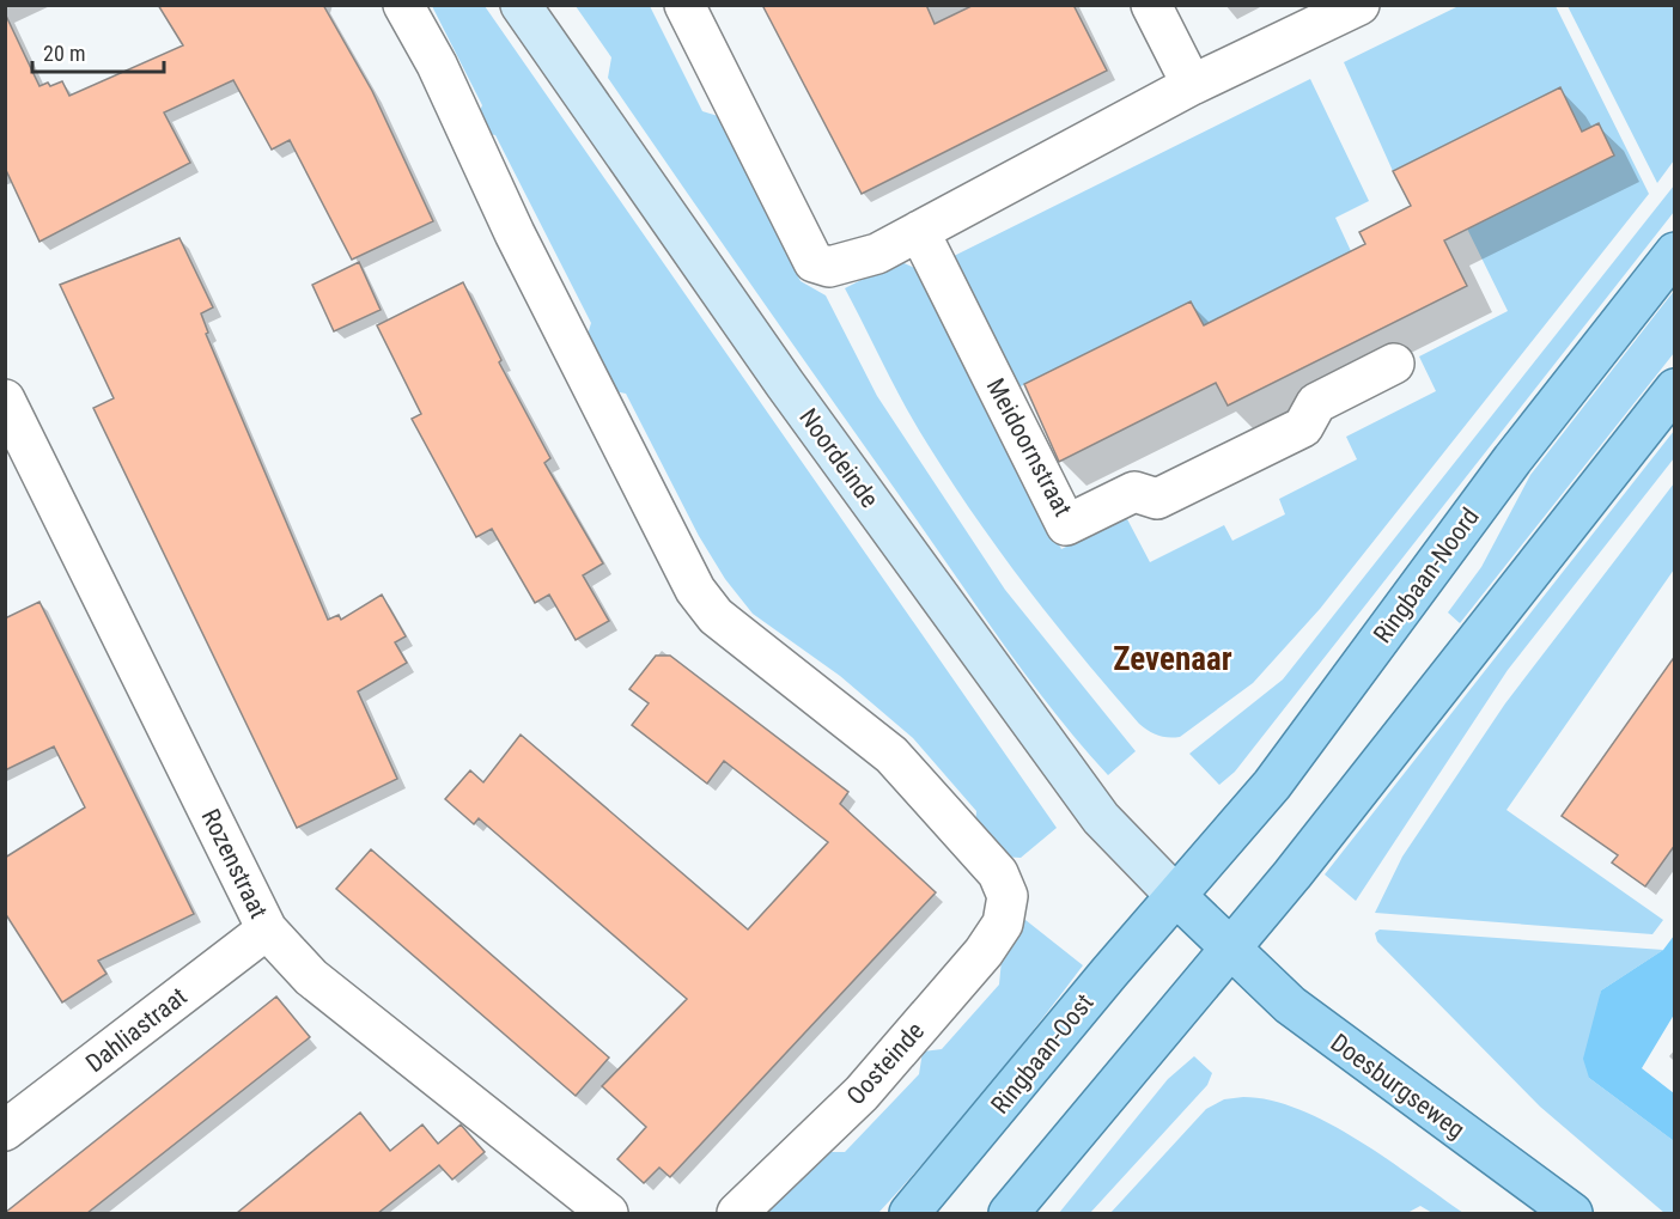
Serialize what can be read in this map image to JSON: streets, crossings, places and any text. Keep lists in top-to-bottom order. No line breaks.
{"streets":{"main road":["Ringbaan-Noord","Ringbaan-Oost","Doesburgseweg"],"street":["Meidoornstraat","Noordeinde","Rozenstraat","Dahliastraat","Oosteinde"]},"crossings":[["Noordeinde","Ringbaan-Noord"],["Noordeinde","Ringbaan-Oost"],["Noordeinde","Doesburgseweg"],["Ringbaan-Noord","Ringbaan-Oost"],["Ringbaan-Noord","Doesburgseweg"],["Rozenstraat","Dahliastraat"],["Ringbaan-Oost","Doesburgseweg"]],"districts":["Zevenaar"],"scale_bar":"20 m"}
